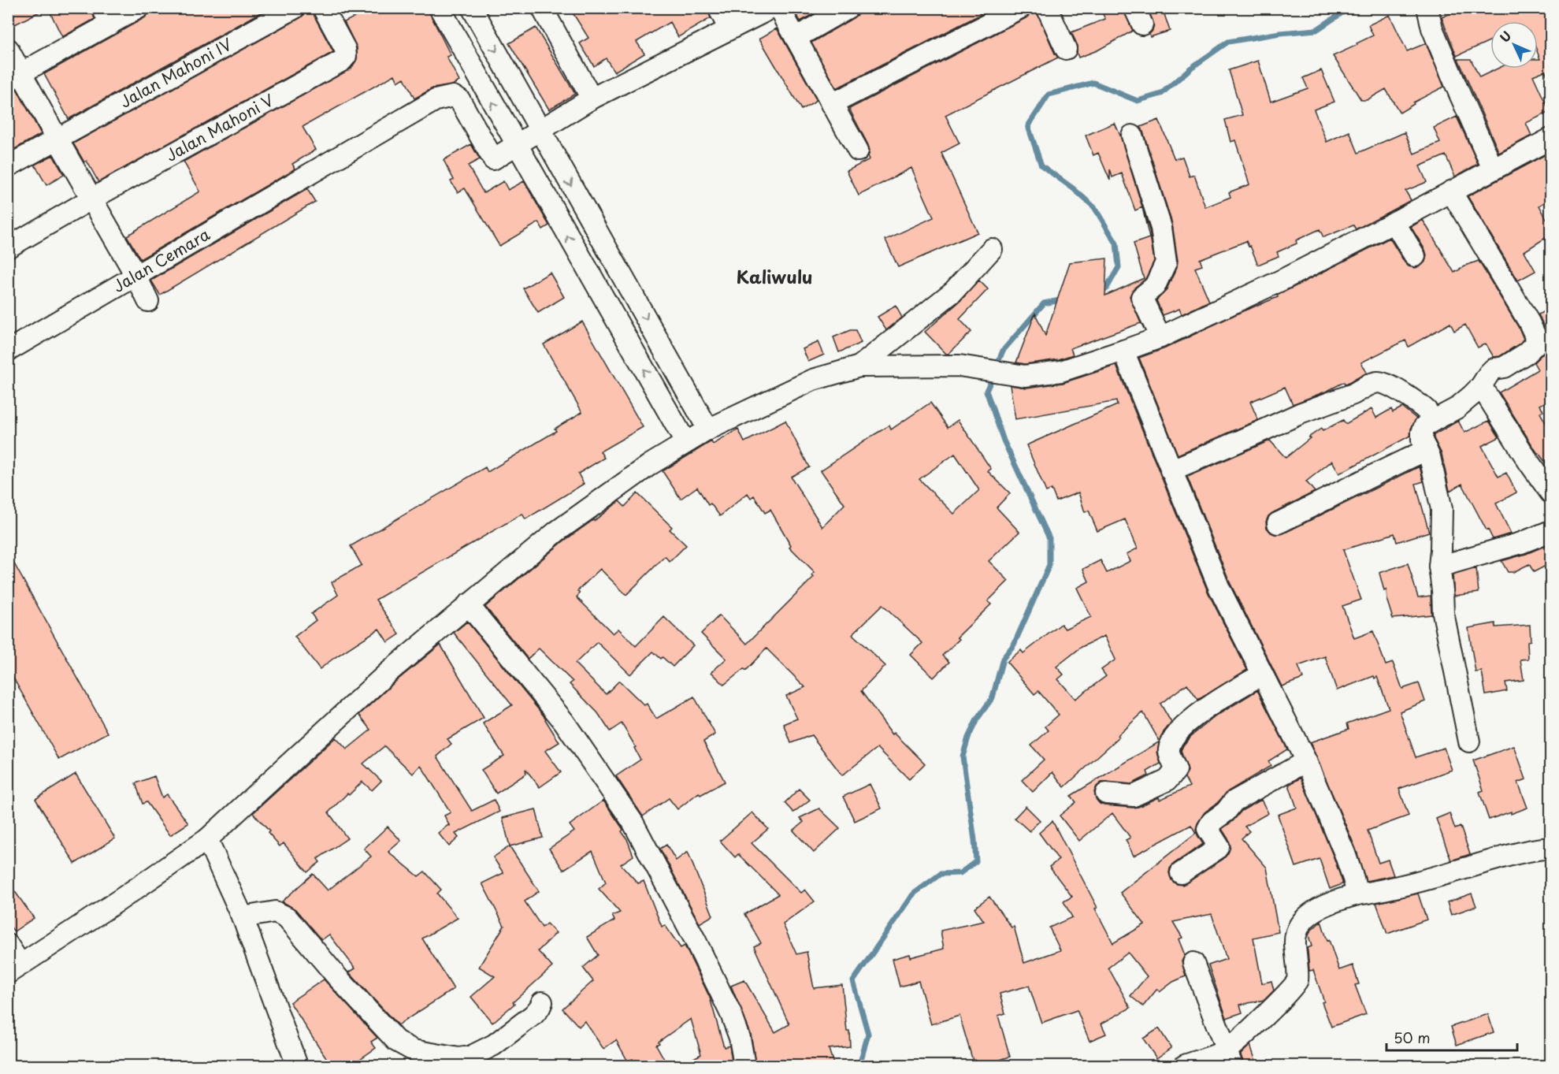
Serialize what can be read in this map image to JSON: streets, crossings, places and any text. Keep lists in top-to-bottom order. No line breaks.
{"streets":{"street":["Jalan Mahoni IV","Jalan Mahoni V","Jalan Cemara"]},"districts":["Kaliwulu"],"scale_bar":"50 m","north":"top left"}
